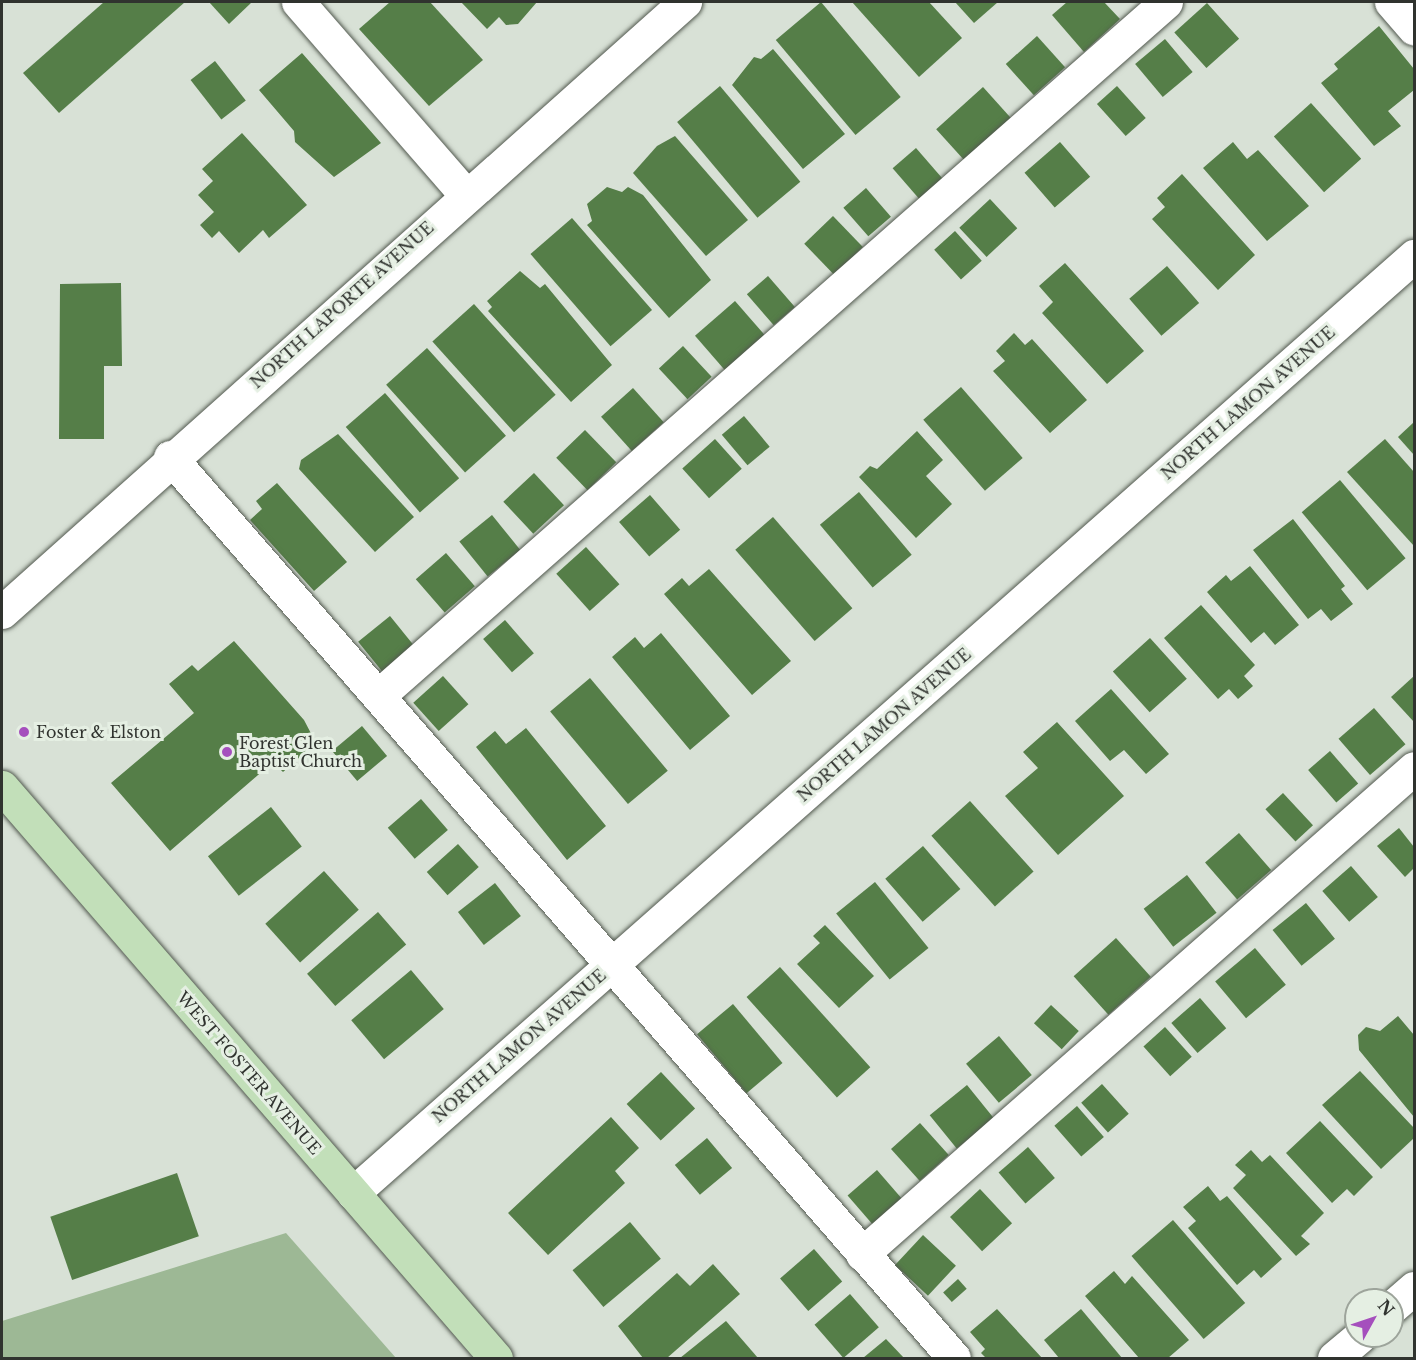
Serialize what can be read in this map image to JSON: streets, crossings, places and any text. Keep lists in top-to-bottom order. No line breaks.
{"streets":{"main road":["WEST FOSTER AVENUE"],"street":["NORTH LAPORTE AVENUE","NORTH LAMON AVENUE"]},"crossings":[["NORTH LAMON AVENUE","WEST FOSTER AVENUE"]],"places":["Foster & Elston","Forest Glen Baptist Church"],"north":"top right"}
